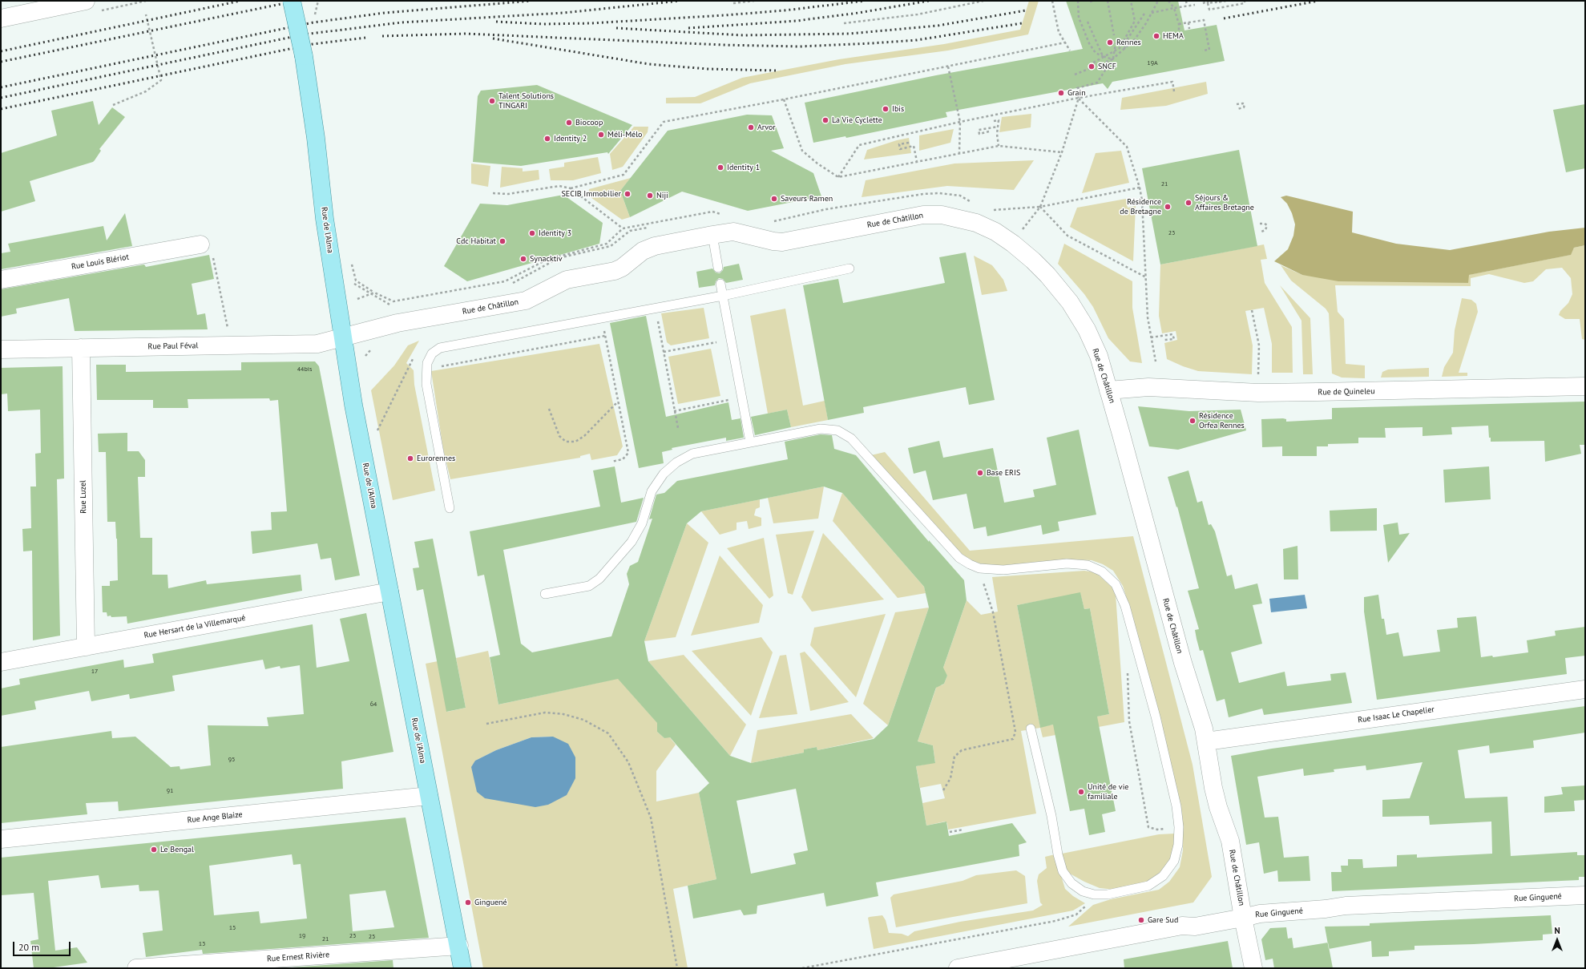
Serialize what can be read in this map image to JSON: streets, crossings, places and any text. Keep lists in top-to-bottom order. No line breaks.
{"streets":{"main road":["Rue de l'Alma"],"street":["Rue de Châtillon","Rue Louis Blériot","Rue Paul Féval","Rue de Quineleu","Rue Luzel","Rue Hersart de la Villemarqué","Rue Isaac Le Chapelier","Rue Ange Blaize","Rue Ginguené","Rue Ernest Rivière"]},"crossings":[["Rue de Châtillon","Rue de l'Alma"],["Rue de Châtillon","Rue Paul Féval"],["Rue de Châtillon","Rue de Quineleu"],["Rue de Châtillon","Rue Isaac Le Chapelier"],["Rue de Châtillon","Rue Ginguené"],["Rue de l'Alma","Rue Paul Féval"],["Rue de l'Alma","Rue Hersart de la Villemarqué"],["Rue de l'Alma","Rue Ange Blaize"],["Rue de l'Alma","Rue Ernest Rivière"],["Rue Paul Féval","Rue Luzel"],["Rue Luzel","Rue Hersart de la Villemarqué"]],"places":["HEMA","Rennes","SNCF","Grain","Talent Solutions TINGARI","Ibis","La Vie Cyclette","Biocoop","Arvor","Méli-Mélo","Identity 2","Identity 1","SECIB Immobilier","Niji","Saveurs Ramen","Séjours & Affaires Bretagne","Résidence de Bretagne","Identity 3","Cdc Habitat","Synacktiv","Résidence Orfea Rennes","Eurorennes","Base ERIS","Unité de vie familiale","Le Bengal","Ginguené","Gare Sud"],"house_numbers":["19A","21","23","44bis","17","64","95","91","15","19","23","25","21","13"],"scale_bar":"20 m","north":"top"}
